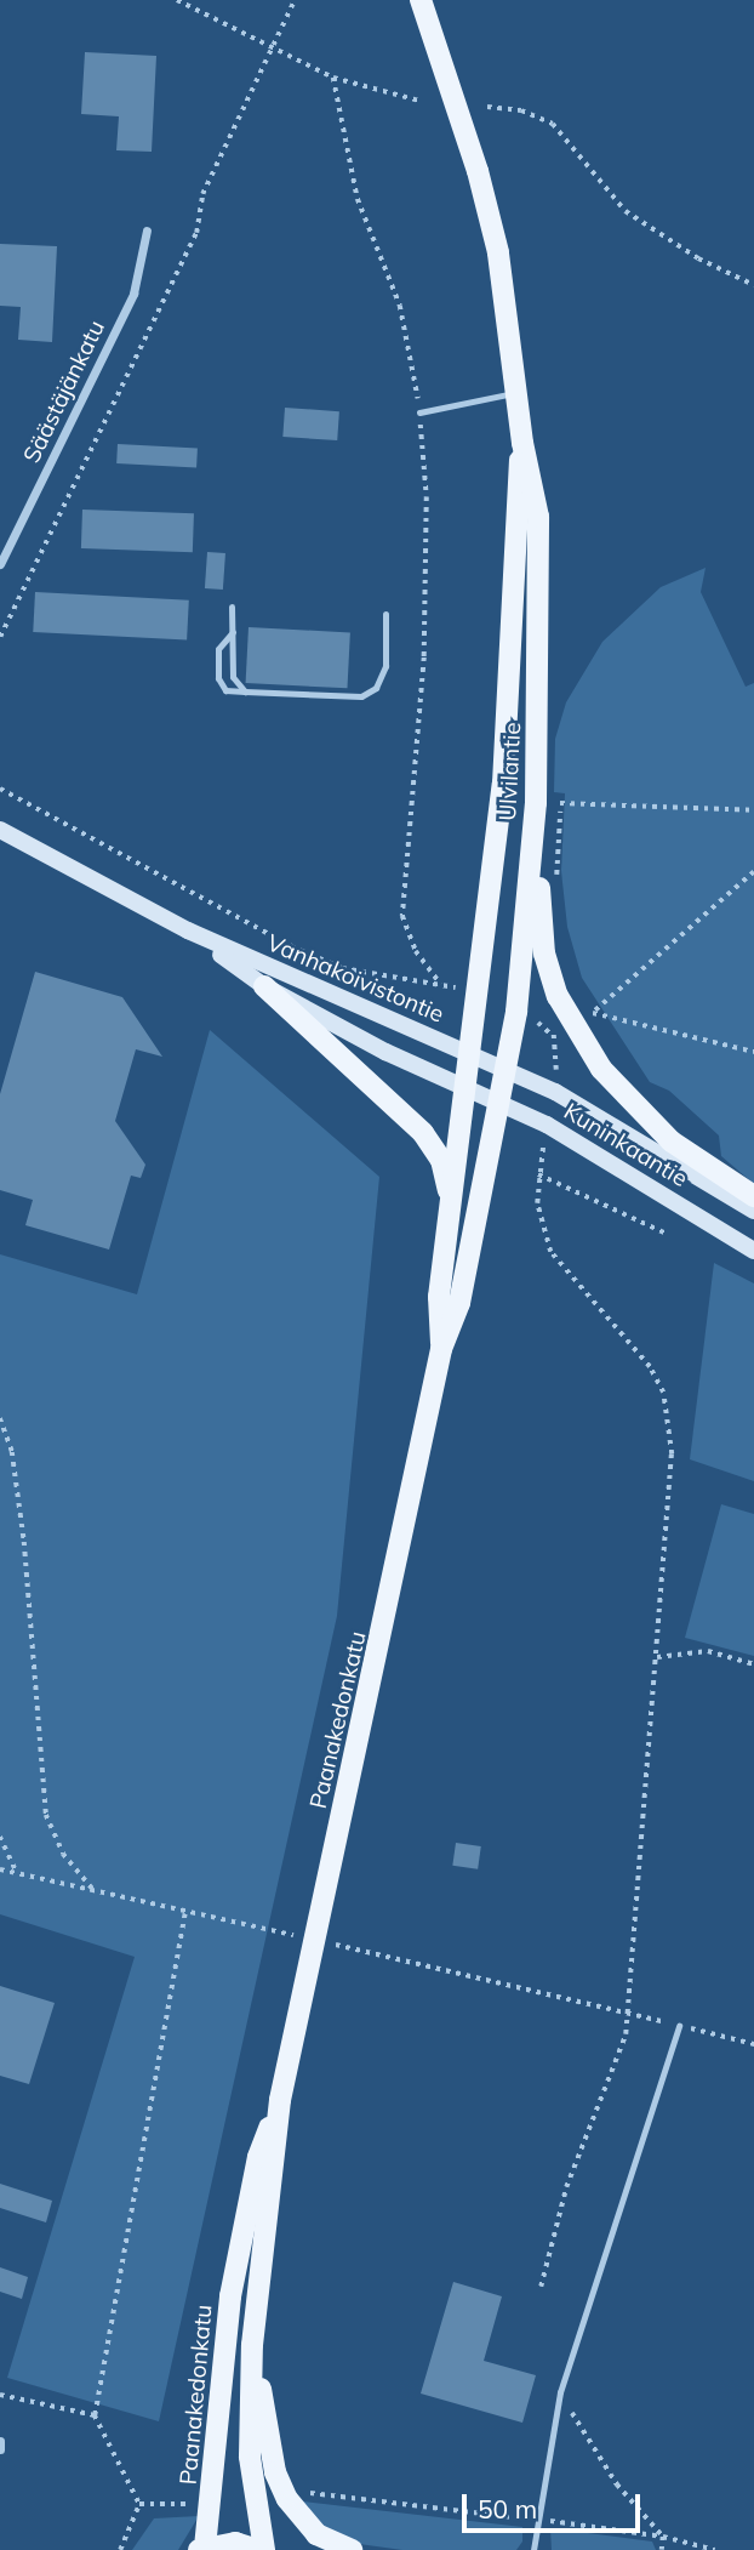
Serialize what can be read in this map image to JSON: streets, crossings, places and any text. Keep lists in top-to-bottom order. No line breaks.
{"streets":{"main road":["Ulvilantie","Vanhakoivistontie","Kuninkaantie","Paanakedonkatu"],"street":["Säästäjänkatu"]},"crossings":[["Ulvilantie","Vanhakoivistontie"],["Ulvilantie","Kuninkaantie"],["Ulvilantie","Paanakedonkatu"],["Vanhakoivistontie","Kuninkaantie"],["Vanhakoivistontie","Paanakedonkatu"],["Kuninkaantie","Paanakedonkatu"]],"scale_bar":"50 m"}
